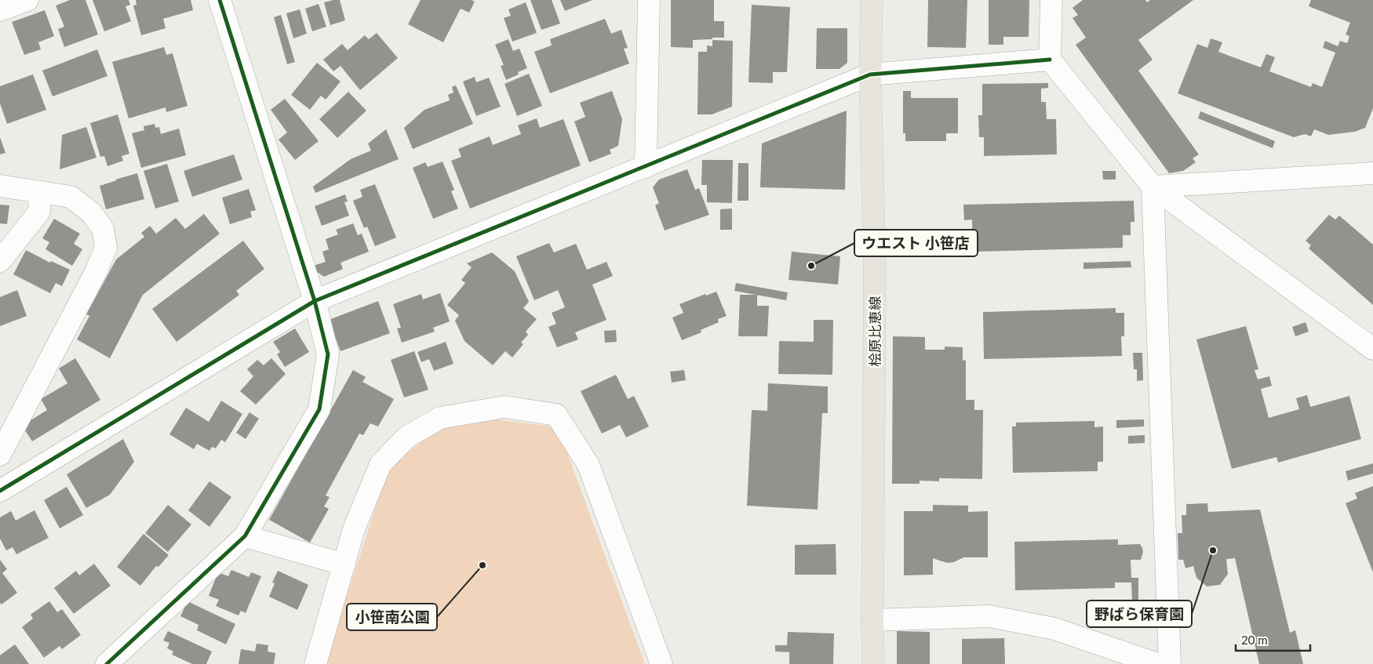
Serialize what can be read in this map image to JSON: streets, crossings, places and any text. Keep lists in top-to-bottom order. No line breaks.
{"streets":{"main road":["桧原比恵線"]},"places":["ウエスト 小笹店","野ばら保育園","小笹南公園"],"scale_bar":"20 m"}
